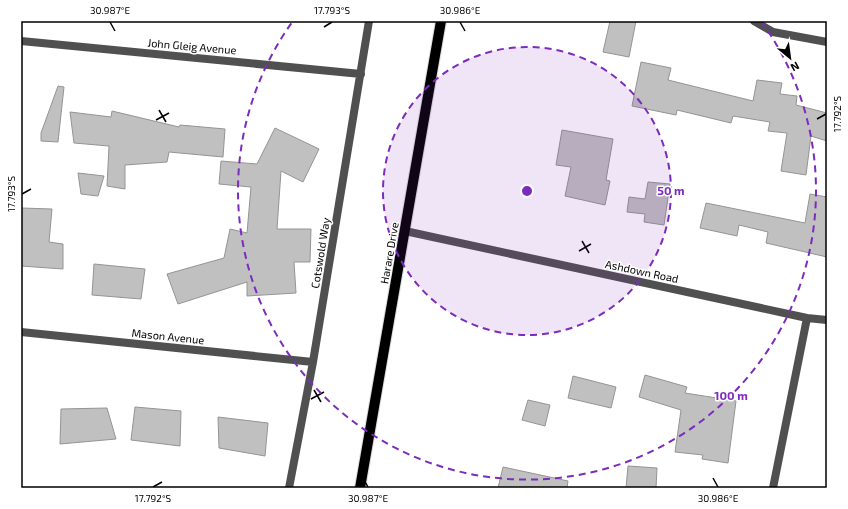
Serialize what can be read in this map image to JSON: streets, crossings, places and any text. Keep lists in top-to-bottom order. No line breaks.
{"streets":{"main road":["Harare Drive"],"street":["John Gleig Avenue","Cotswold Way","Ashdown Road","Mason Avenue"]},"crossings":[["John Gleig Avenue","Cotswold Way"],["Cotswold Way","Mason Avenue"],["Harare Drive","Ashdown Road"]],"north":"bottom right","coordinates":["30.987°E","17.793°S","30.986°E","17.792°S"],"rings":["50 m","100 m"]}
